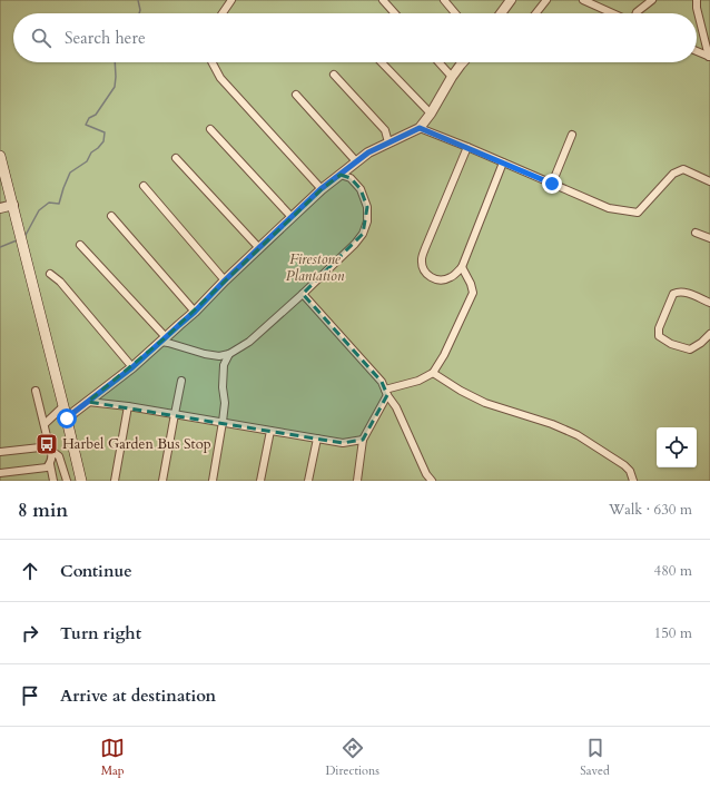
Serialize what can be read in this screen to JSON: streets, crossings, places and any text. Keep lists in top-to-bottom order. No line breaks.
{"parks":["Firestone Plantation"],"places":{"bus stop":["Harbel Garden Bus Stop"]},"page":{"search":"Search here","heading":["8 min","Walk · 630 m"],"list":[["Continue","480 m"],["Turn right","150 m"],"Arrive at destination"],"nav":["Map","Directions","Saved"]}}
